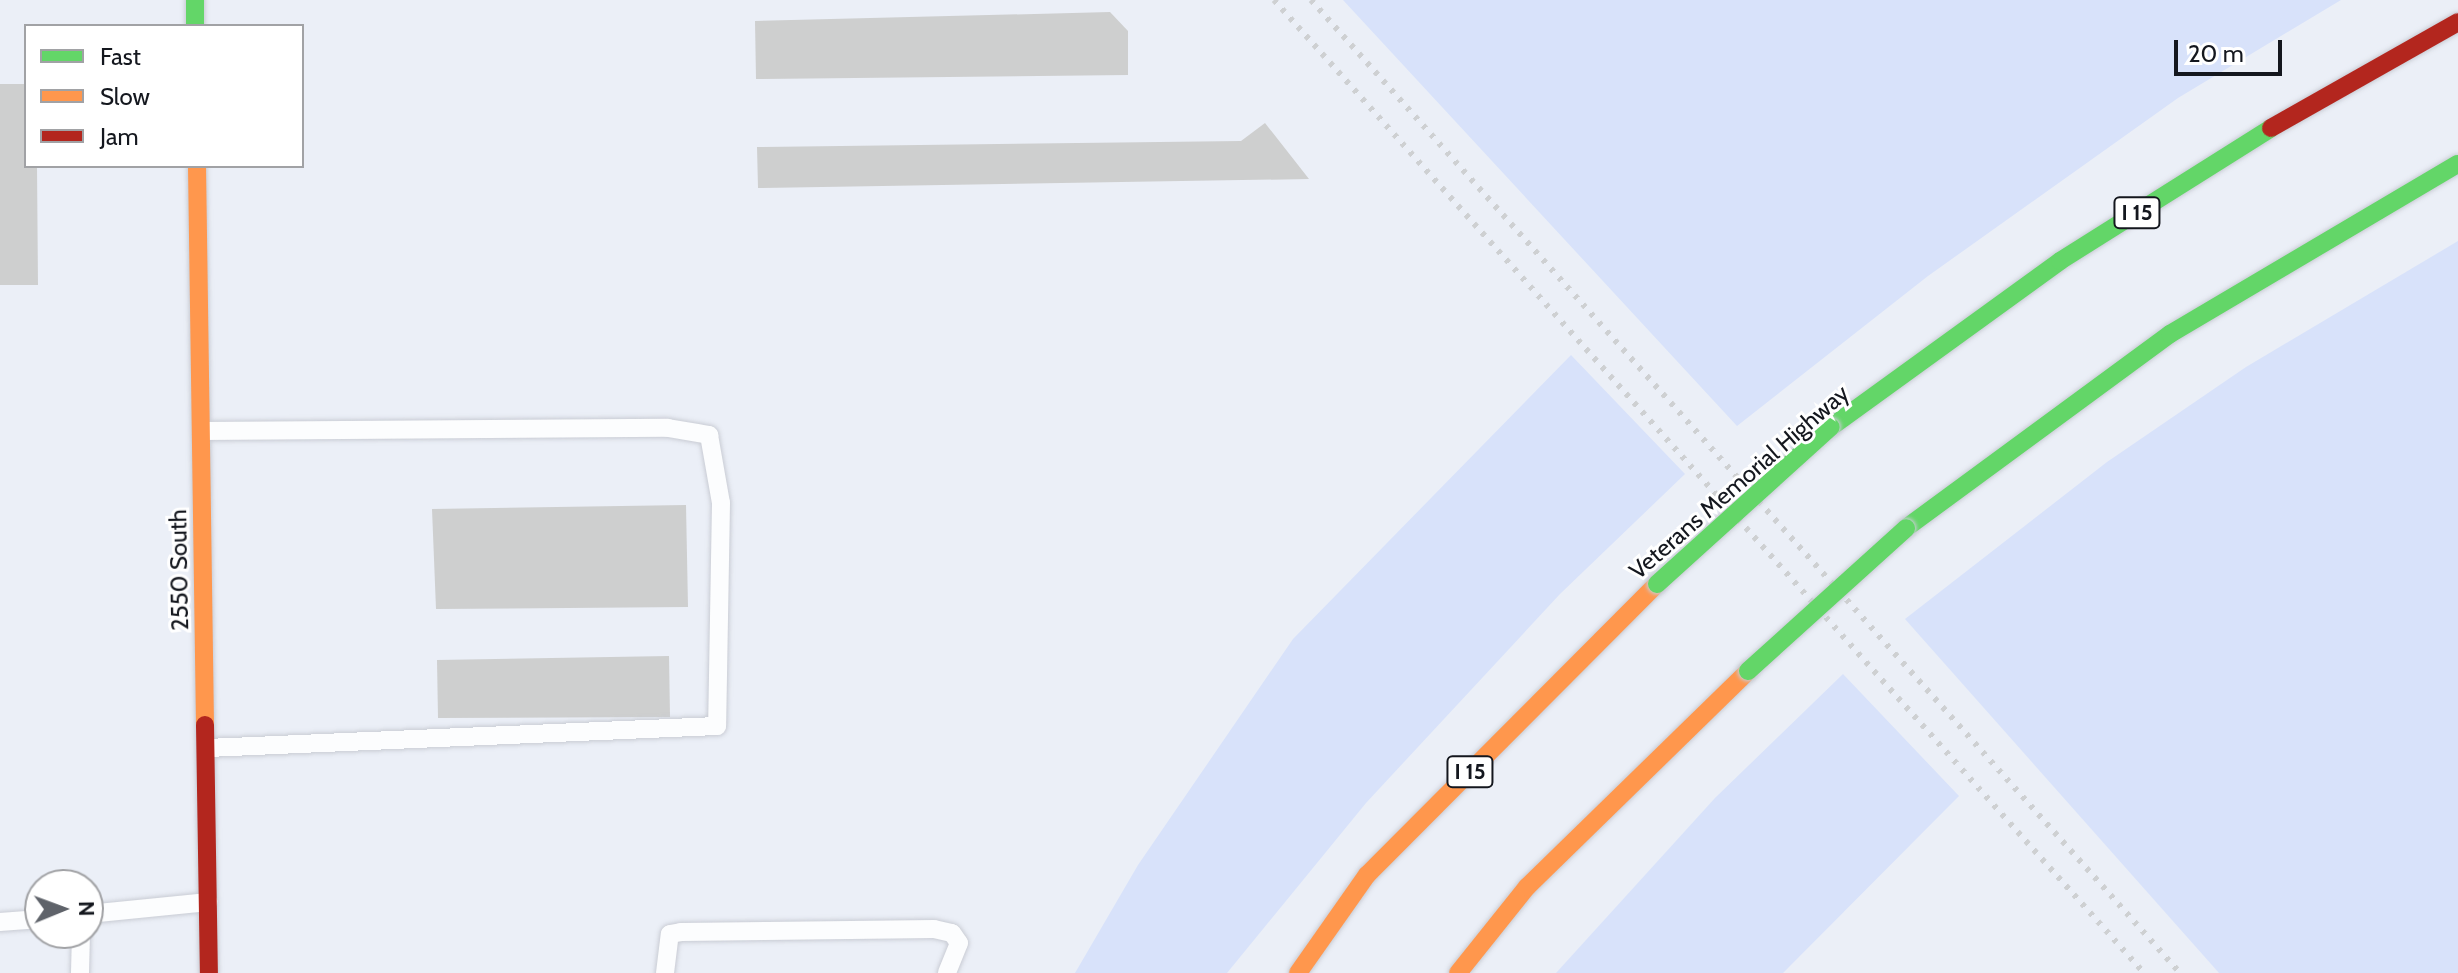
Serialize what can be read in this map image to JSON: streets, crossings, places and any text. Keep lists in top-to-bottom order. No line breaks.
{"streets":{"main road":["I 15","Veterans Memorial Highway","2550 South"]},"legend":["Fast","Slow","Jam"],"scale_bar":"20 m","north":"right"}
